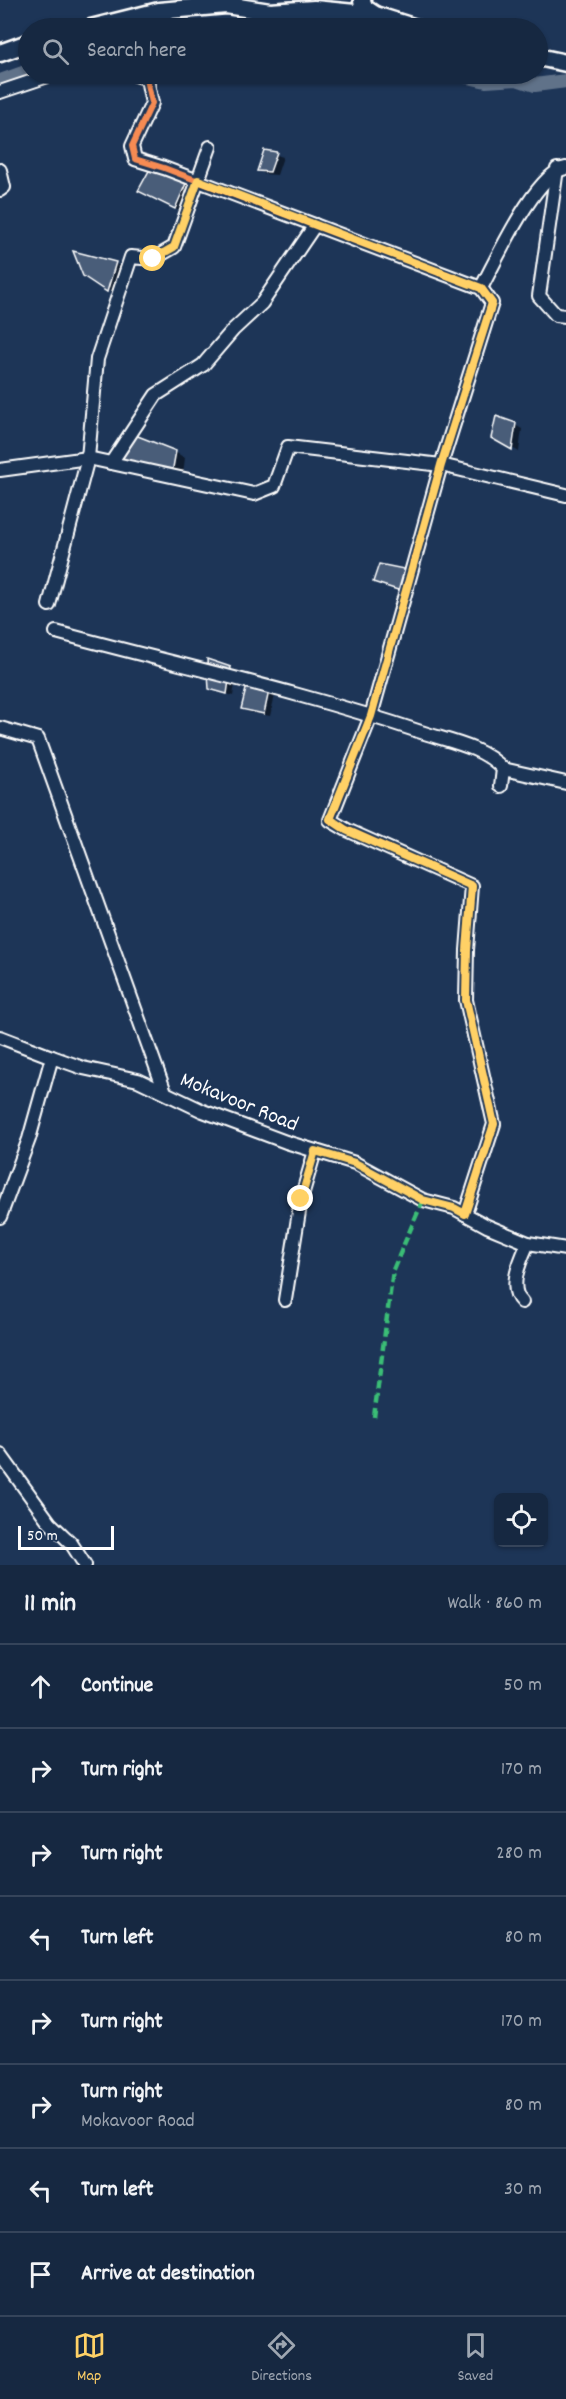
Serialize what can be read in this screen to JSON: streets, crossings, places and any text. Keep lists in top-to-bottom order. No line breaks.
{"streets":{"street":["Mokavoor Road"]},"scale_bar":"50 m","page":{"search":"Search here","scale":"50 m","heading":["11 min","Walk · 860 m"],"list":[["Continue","50 m"],["Turn right","170 m"],["Turn right","280 m"],["Turn left","80 m"],["Turn right","170 m"],["Turn right","Mokavoor Road","80 m"],["Turn left","30 m"],"Arrive at destination"],"nav":["Map","Directions","Saved"]}}
